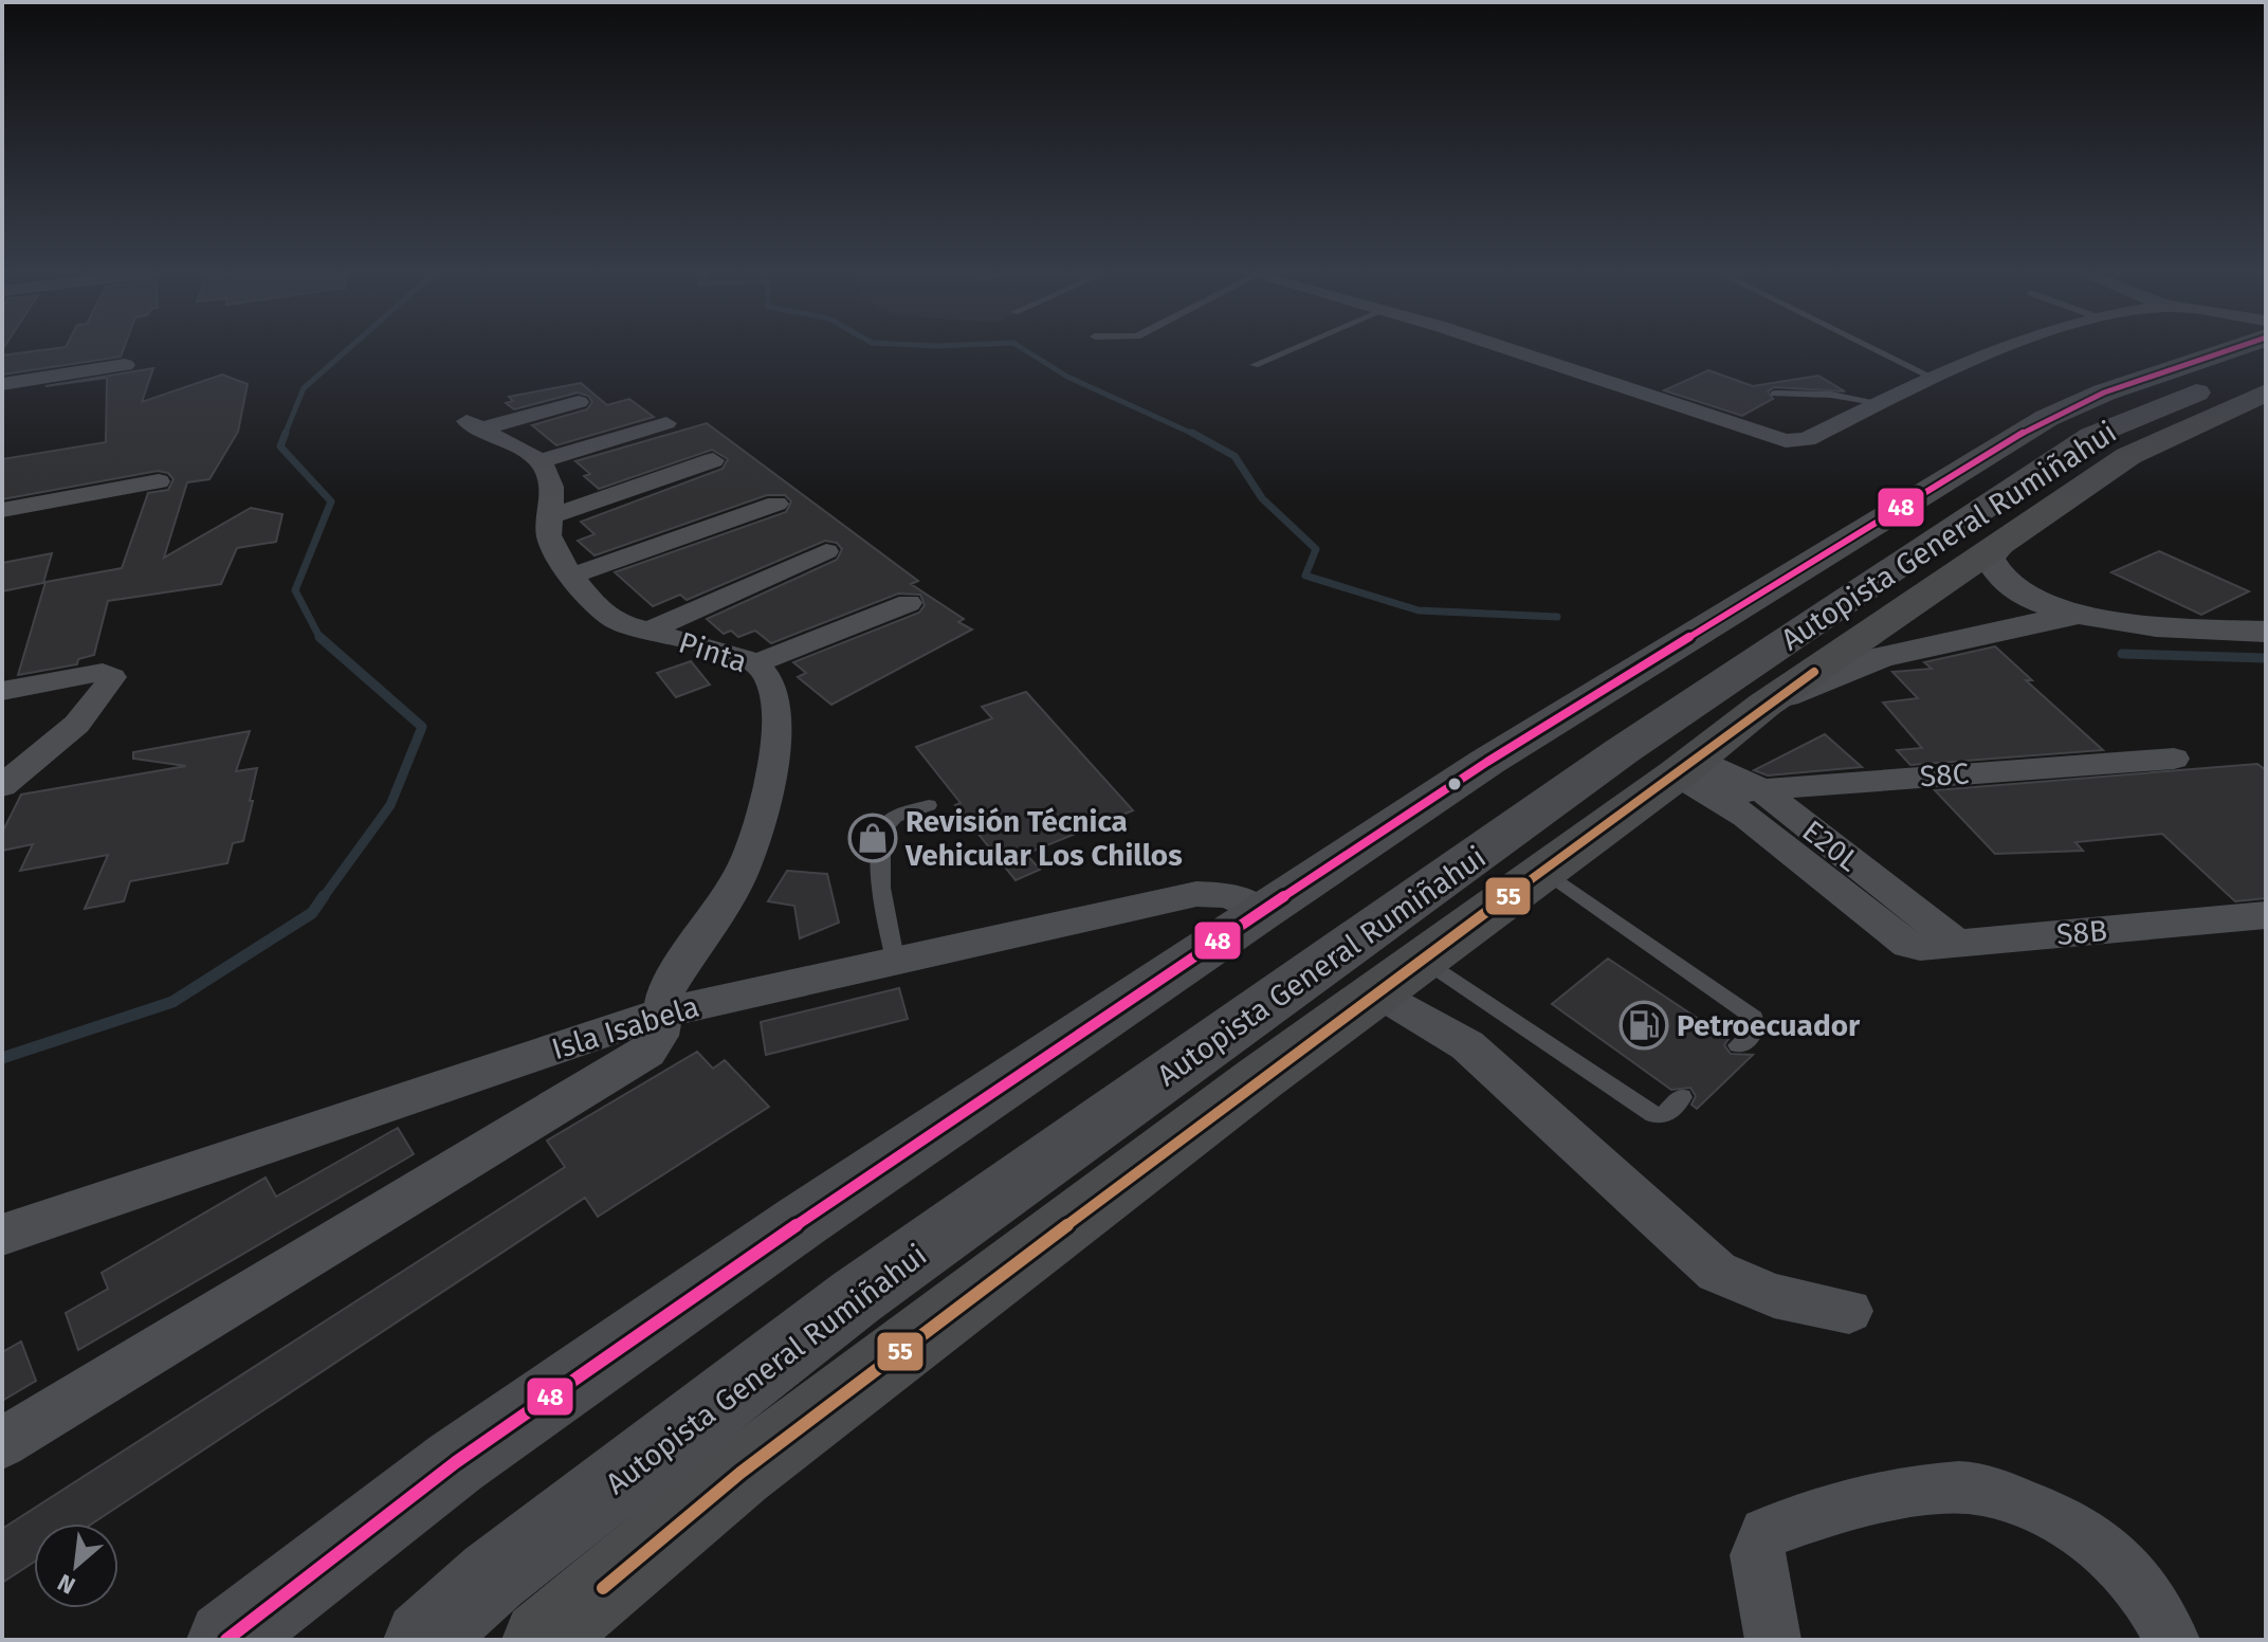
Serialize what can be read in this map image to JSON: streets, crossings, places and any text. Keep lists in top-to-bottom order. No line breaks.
{"streets":{"highway":["Autopista General Rumiñahui"],"street":["Pinta","S8C","E20L","S8B","Isla Isabela"]},"crossings":[["Autopista General Rumiñahui","Isla Isabela"],["Pinta","Isla Isabela"],["S8C","E20L"],["E20L","S8B"]],"places":{"shop":["Revisión Técnica Vehicular Los Chillos"],"fuel station":["Petroecuador"]},"lines":["transit line 48","transit line 55"],"north":"bottom left"}
